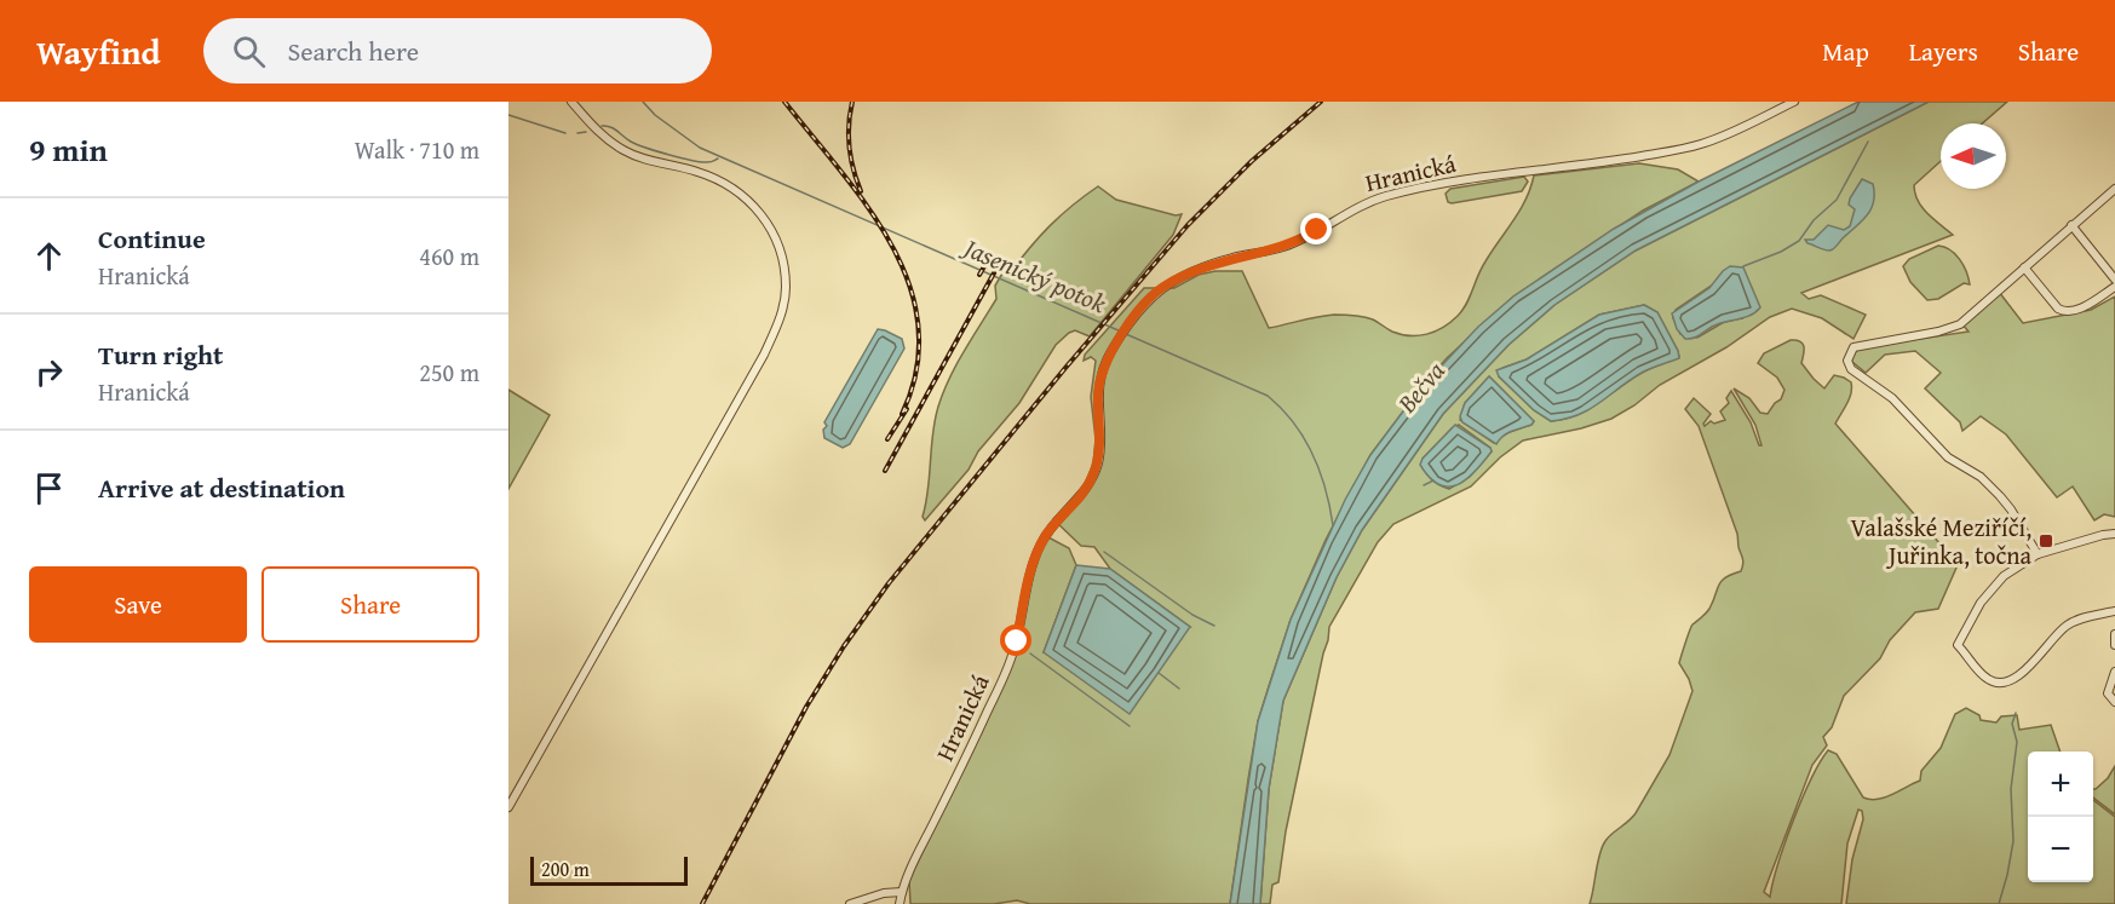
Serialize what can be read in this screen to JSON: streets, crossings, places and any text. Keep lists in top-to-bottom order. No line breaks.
{"streets":{"street":["Hranická"]},"water":["Jasenický potok","Bečva"],"places":{"transit":["Valašské Meziříčí, Juřinka, točna"]},"scale_bar":"200 m","north":"left","page":{"header":"Wayfind","search":"Search here","nav":["Map","Layers","Share"],"heading":["9 min","Walk · 710 m"],"list":[["Continue","Hranická","460 m"],["Turn right","Hranická","250 m"],"Arrive at destination"],"buttons":["Save","Share"],"map_buttons":["+","−"],"scale":"200 m"}}
